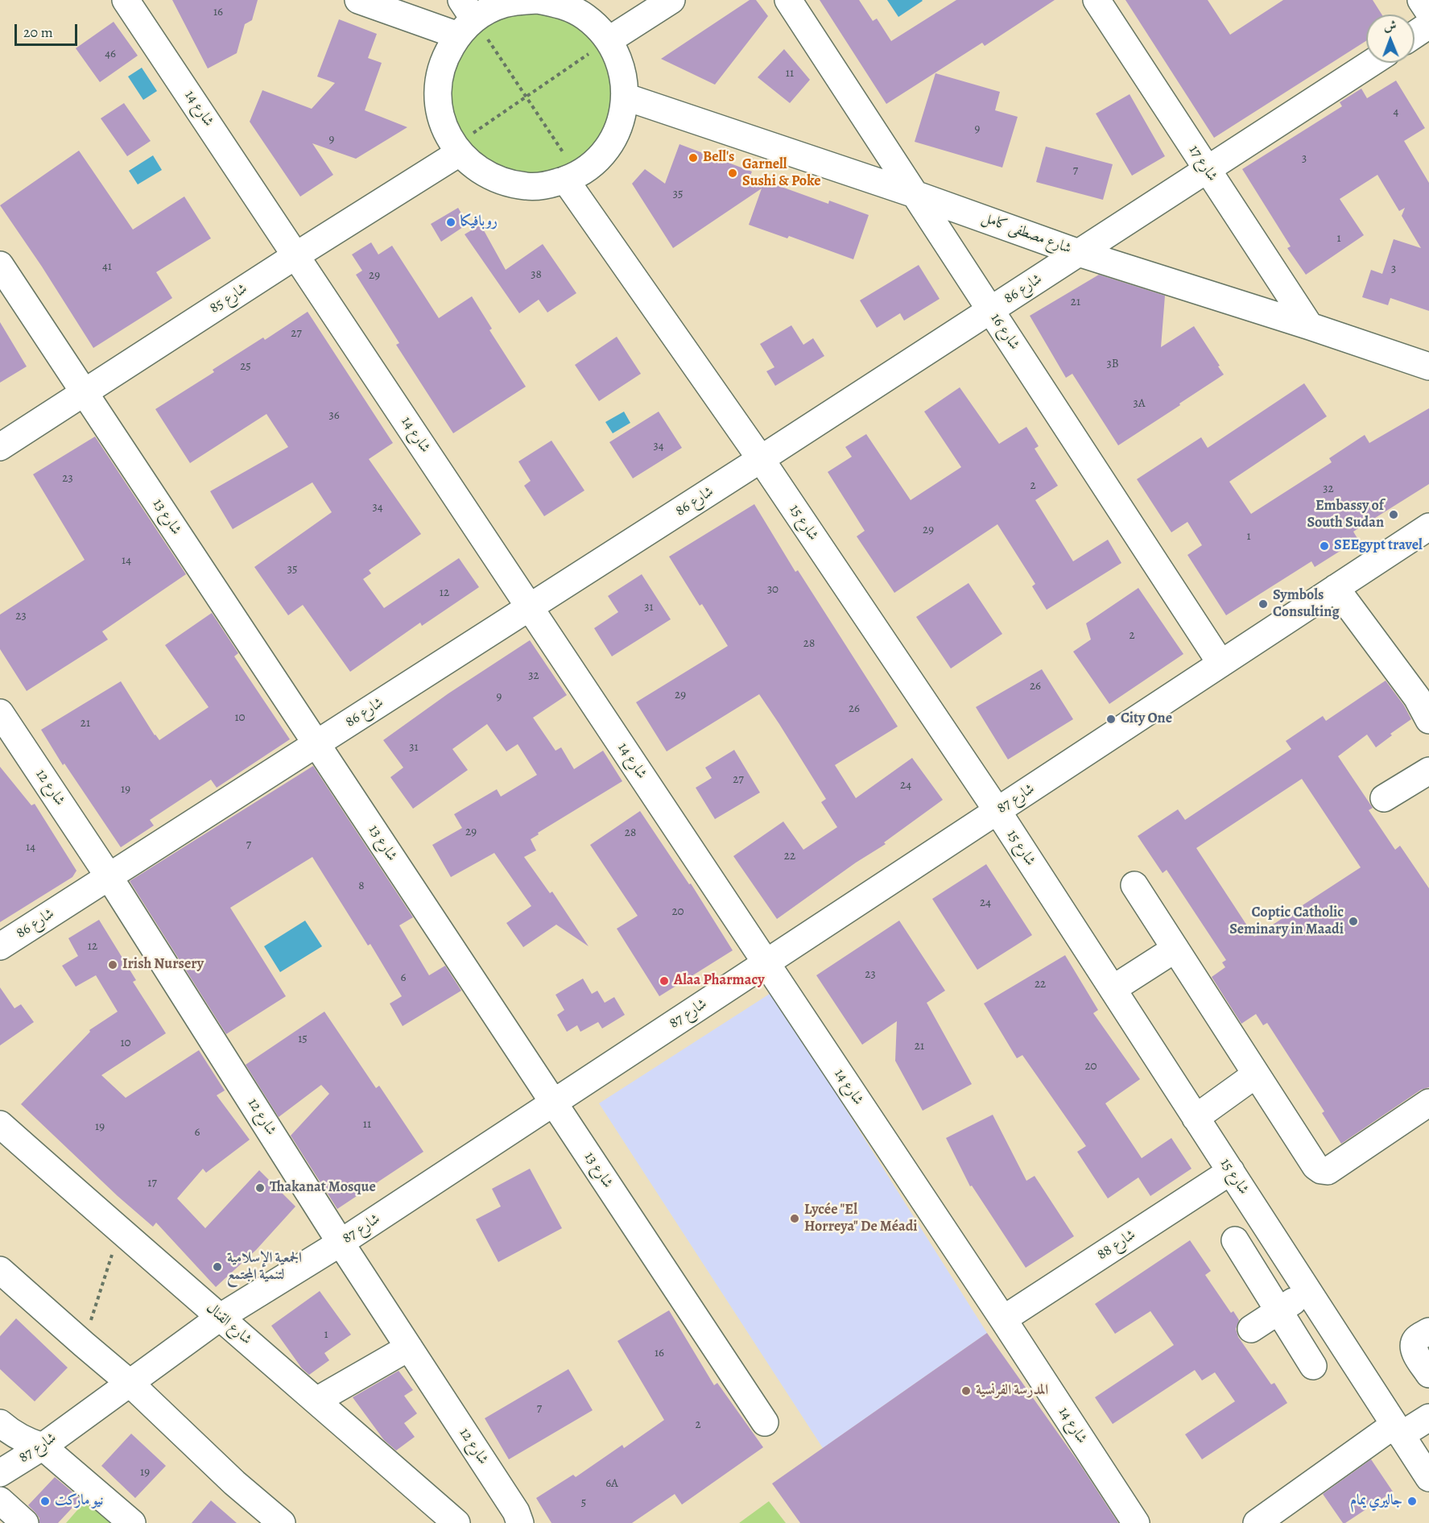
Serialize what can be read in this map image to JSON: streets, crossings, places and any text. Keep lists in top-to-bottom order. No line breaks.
{"streets":{"street":["شارع 14","شارع 17","شارع مصطفى كامل","شارع 86","شارع 85","شارع 16","شارع 13","شارع 15","شارع 12","شارع 87","شارع 88","شارع القنال"]},"crossings":[["شارع 14","شارع 86"],["شارع 14","شارع 85"],["شارع 14","شارع 87"],["شارع 14","شارع 88"],["شارع 17","شارع مصطفى كامل"],["شارع 17","شارع 86"],["شارع مصطفى كامل","شارع 86"],["شارع مصطفى كامل","شارع 16"],["شارع 86","شارع 16"],["شارع 86","شارع 13"],["شارع 86","شارع 15"],["شارع 86","شارع 12"],["شارع 85","شارع 13"],["شارع 16","شارع 87"],["شارع 13","شارع 87"],["شارع 15","شارع 87"],["شارع 15","شارع 88"],["شارع 12","شارع 87"],["شارع 87","شارع القنال"]],"places":["Bell's","Garnell Sushi & Poke","روبافيكا","Embassy of South Sudan","SEEgypt travel","Symbols Consulting","City One","Coptic Catholic Seminary in Maadi","Irish Nursery","Alaa Pharmacy","Thakanat Mosque","Lycée \"El Horreya\" De Méadi","الجمعية الإسلامية لتنمية المجتمع","المدرسة الفرنسية","نيو ماركت","جاليري يمام"],"house_numbers":["16","46","11","4","9","9","3","7","35","1","41","3","38","29","21","27","3B","25","3A","36","34","23","2","32","34","29","1","14","35","30","12","31","23","2","28","32","26","29","9","26","10","21","31","27","24","19","29","28","7","14","22","8","24","20","12","23","6","22","15","10","21","20","11","19","6","17","1","16","7","2","19","6A","5"],"scale_bar":"20 m","north":"top"}
